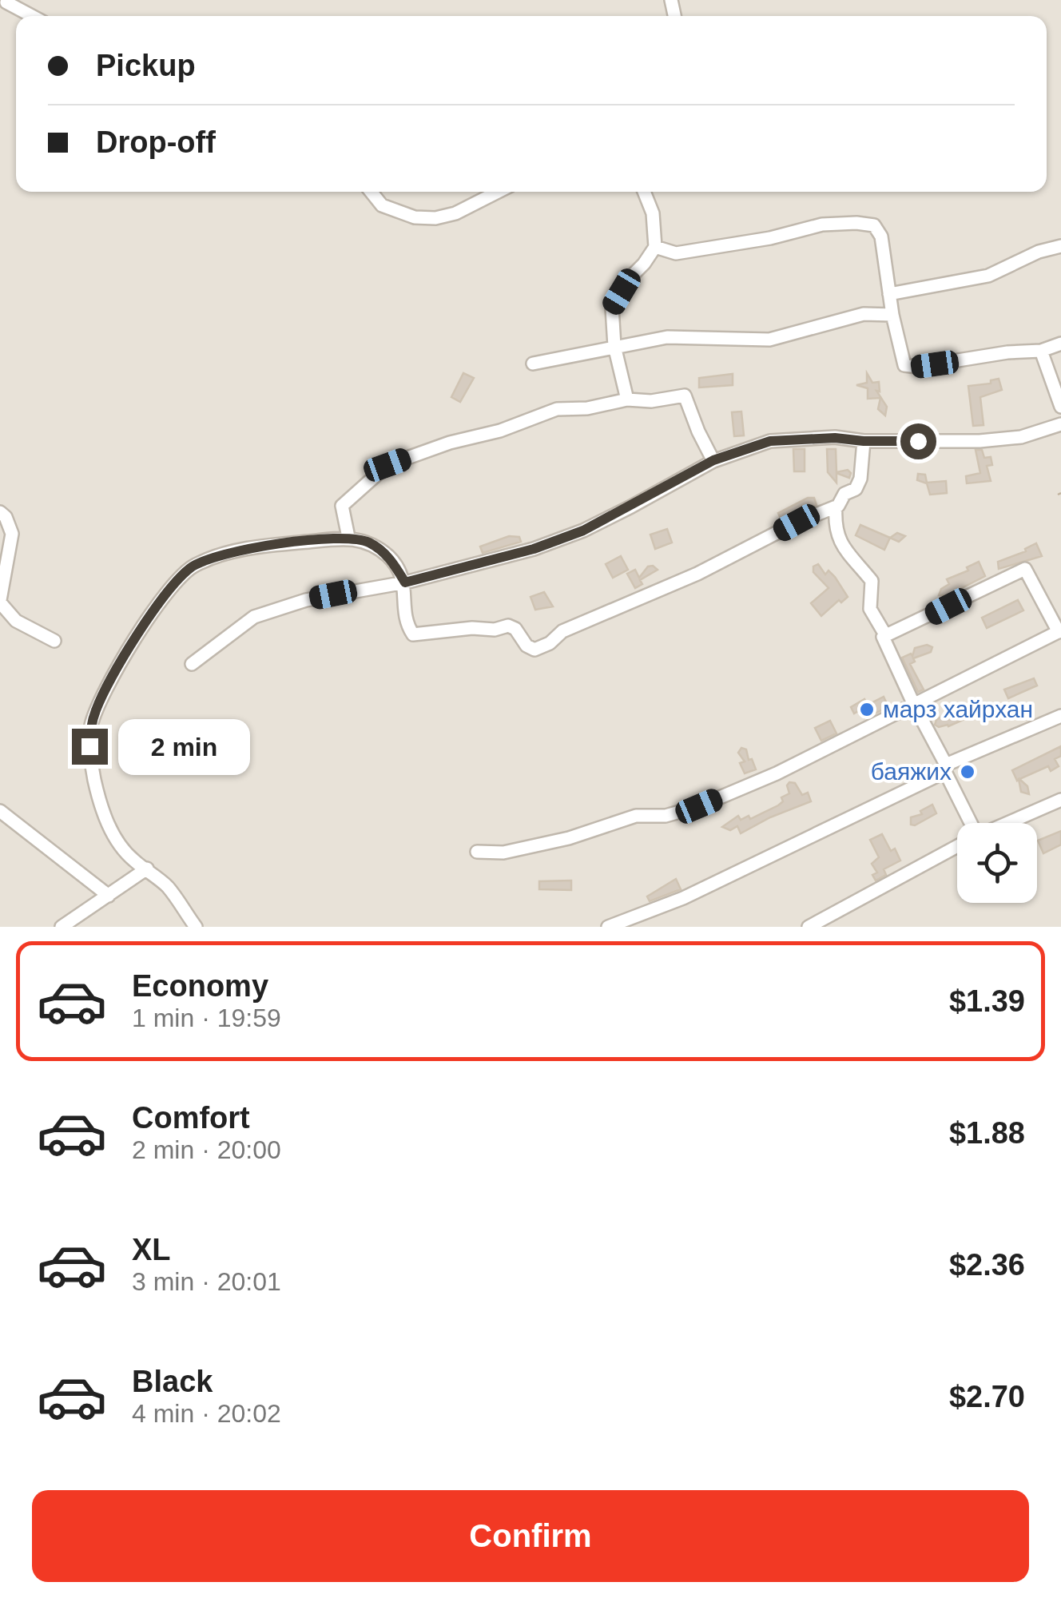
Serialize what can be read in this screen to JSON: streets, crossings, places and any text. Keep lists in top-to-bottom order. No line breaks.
{"places":["марз хайрхан","баяжих"],"page":{"banner":["Pickup","Drop-off"],"bubble":"2 min","list":[{"name":"Economy","note":"1 min · 19:59","value":"$1.39"},{"name":"Comfort","note":"2 min · 20:00","value":"$1.88"},{"name":"XL","note":"3 min · 20:01","value":"$2.36"},{"name":"Black","note":"4 min · 20:02","value":"$2.70"}],"buttons":"Confirm"}}
